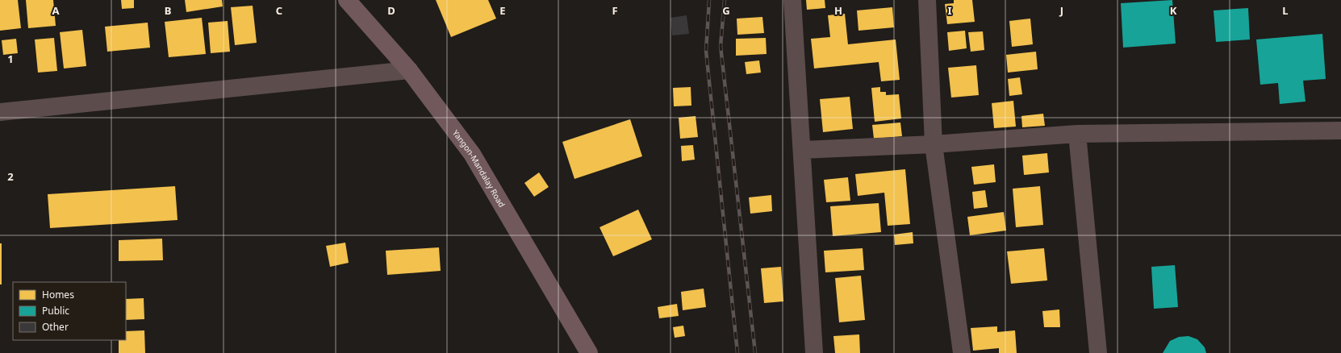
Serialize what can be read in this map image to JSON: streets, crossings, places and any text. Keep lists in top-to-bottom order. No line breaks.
{"streets":{"highway":["Yangon-Mandalay Road"]},"legend":["Homes","Public","Other"],"grid":{"columns":["A","B","C","D","E","F","G","H","I","J","K","L"],"rows":["1","2"]}}
